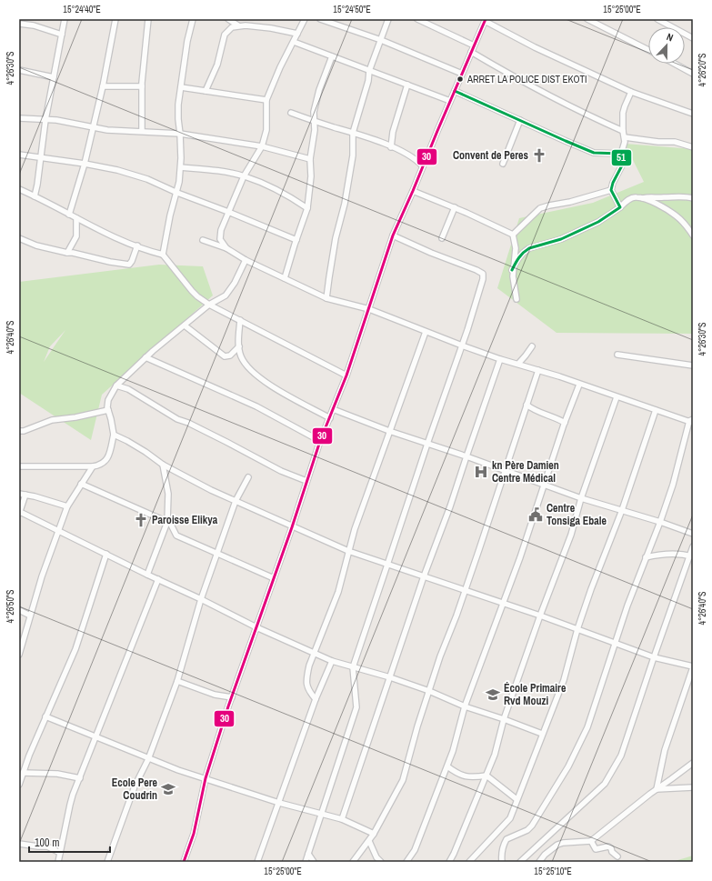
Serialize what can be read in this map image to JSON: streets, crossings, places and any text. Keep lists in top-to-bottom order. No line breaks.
{"places":{"other":["ARRET LA POLICE DIST EKOTI"],"church":["Convent de Peres","Paroisse Elikya"],"hospital":["kn Père Damien Centre Médical"],"public building":["Centre Tonsiga Ebale"],"school or university":["École Primaire Rvd Mouzi","Ecole Pere Coudrin"]},"lines":["transit line 30","transit line 51"],"scale_bar":"100 m","north":"top","coordinates":["15°24'40\"E","15°24'50\"E","15°25'00\"E","4°26'30\"S","4°26'20\"S","4°26'40\"S","4°26'50\"S","15°25'10\"E"]}
